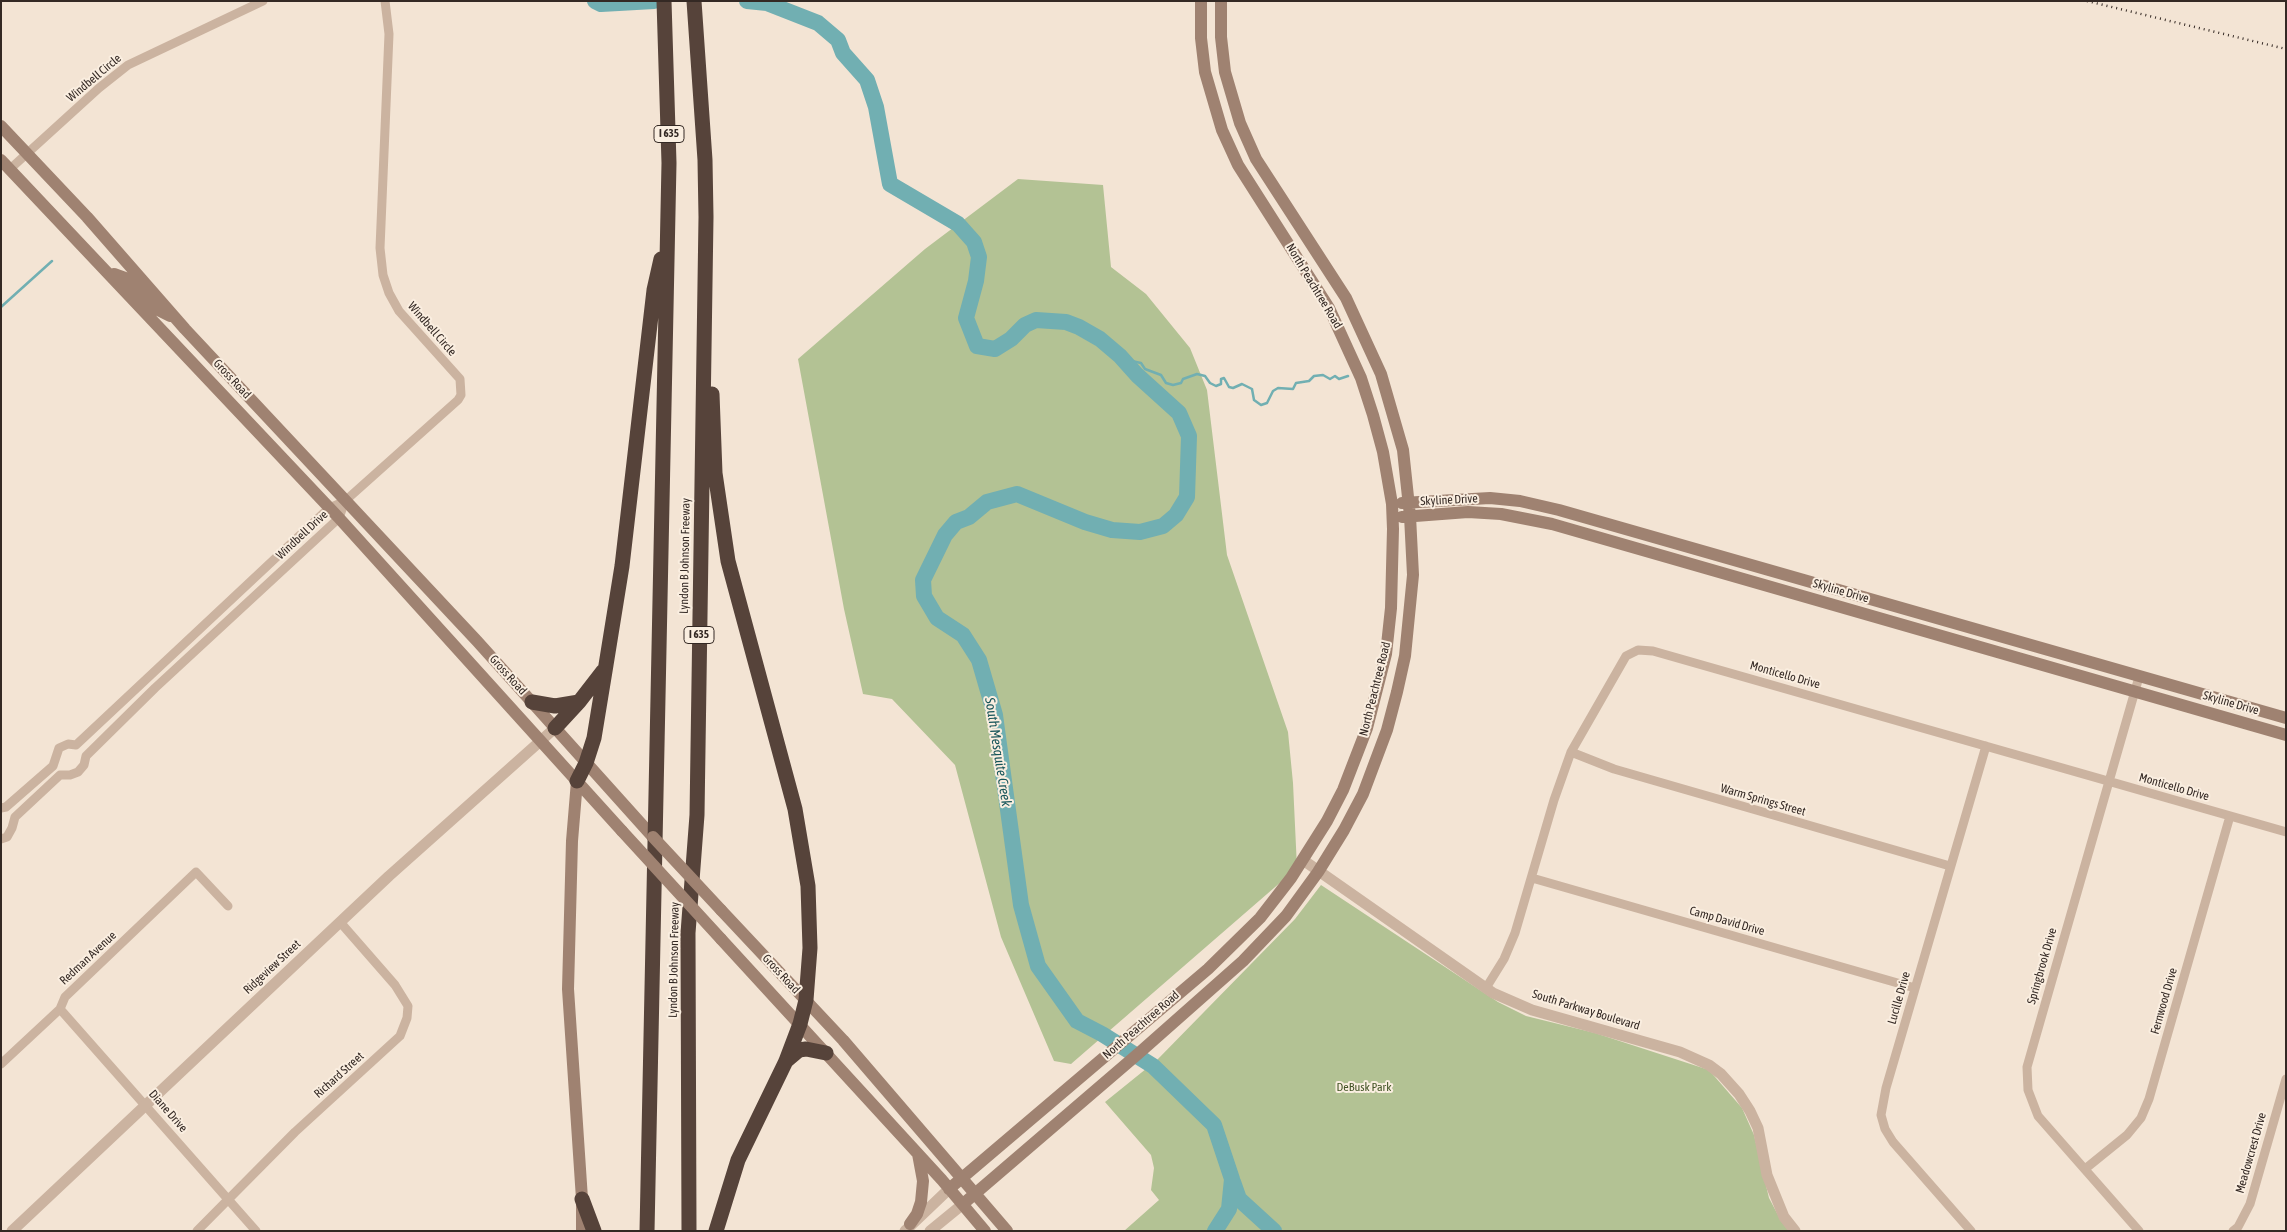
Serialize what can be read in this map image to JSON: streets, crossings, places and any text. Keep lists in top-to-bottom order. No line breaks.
{"streets":{"highway":["I 635","Lyndon B Johnson Freeway"],"main road":["North Peachtree Road","Gross Road","Skyline Drive"],"street":["Windbell Circle","Windbell Drive","Monticello Drive","Warm Springs Street","Camp David Drive","Redman Avenue","Springbrook Drive","Ridgeview Street","Lucille Drive","Fernwood Drive","South Parkway Boulevard","Richard Street","Diane Drive","Meadowcrest Drive"]},"crossings":[["Windbell Circle","Gross Road"],["Windbell Circle","Windbell Drive"],["North Peachtree Road","Gross Road"],["North Peachtree Road","Skyline Drive"],["North Peachtree Road","South Parkway Boulevard"],["Gross Road","Windbell Drive"],["Gross Road","Ridgeview Street"],["Skyline Drive","Springbrook Drive"],["Monticello Drive","Warm Springs Street"],["Monticello Drive","Camp David Drive"],["Monticello Drive","Springbrook Drive"],["Monticello Drive","Lucille Drive"],["Monticello Drive","Fernwood Drive"],["Monticello Drive","South Parkway Boulevard"],["Warm Springs Street","Lucille Drive"],["Camp David Drive","Lucille Drive"],["Redman Avenue","Diane Drive"],["Springbrook Drive","Fernwood Drive"],["Ridgeview Street","Richard Street"],["Ridgeview Street","Diane Drive"],["Richard Street","Diane Drive"]],"water":["South Mesquite Creek"],"parks":["DeBusk Park"]}
